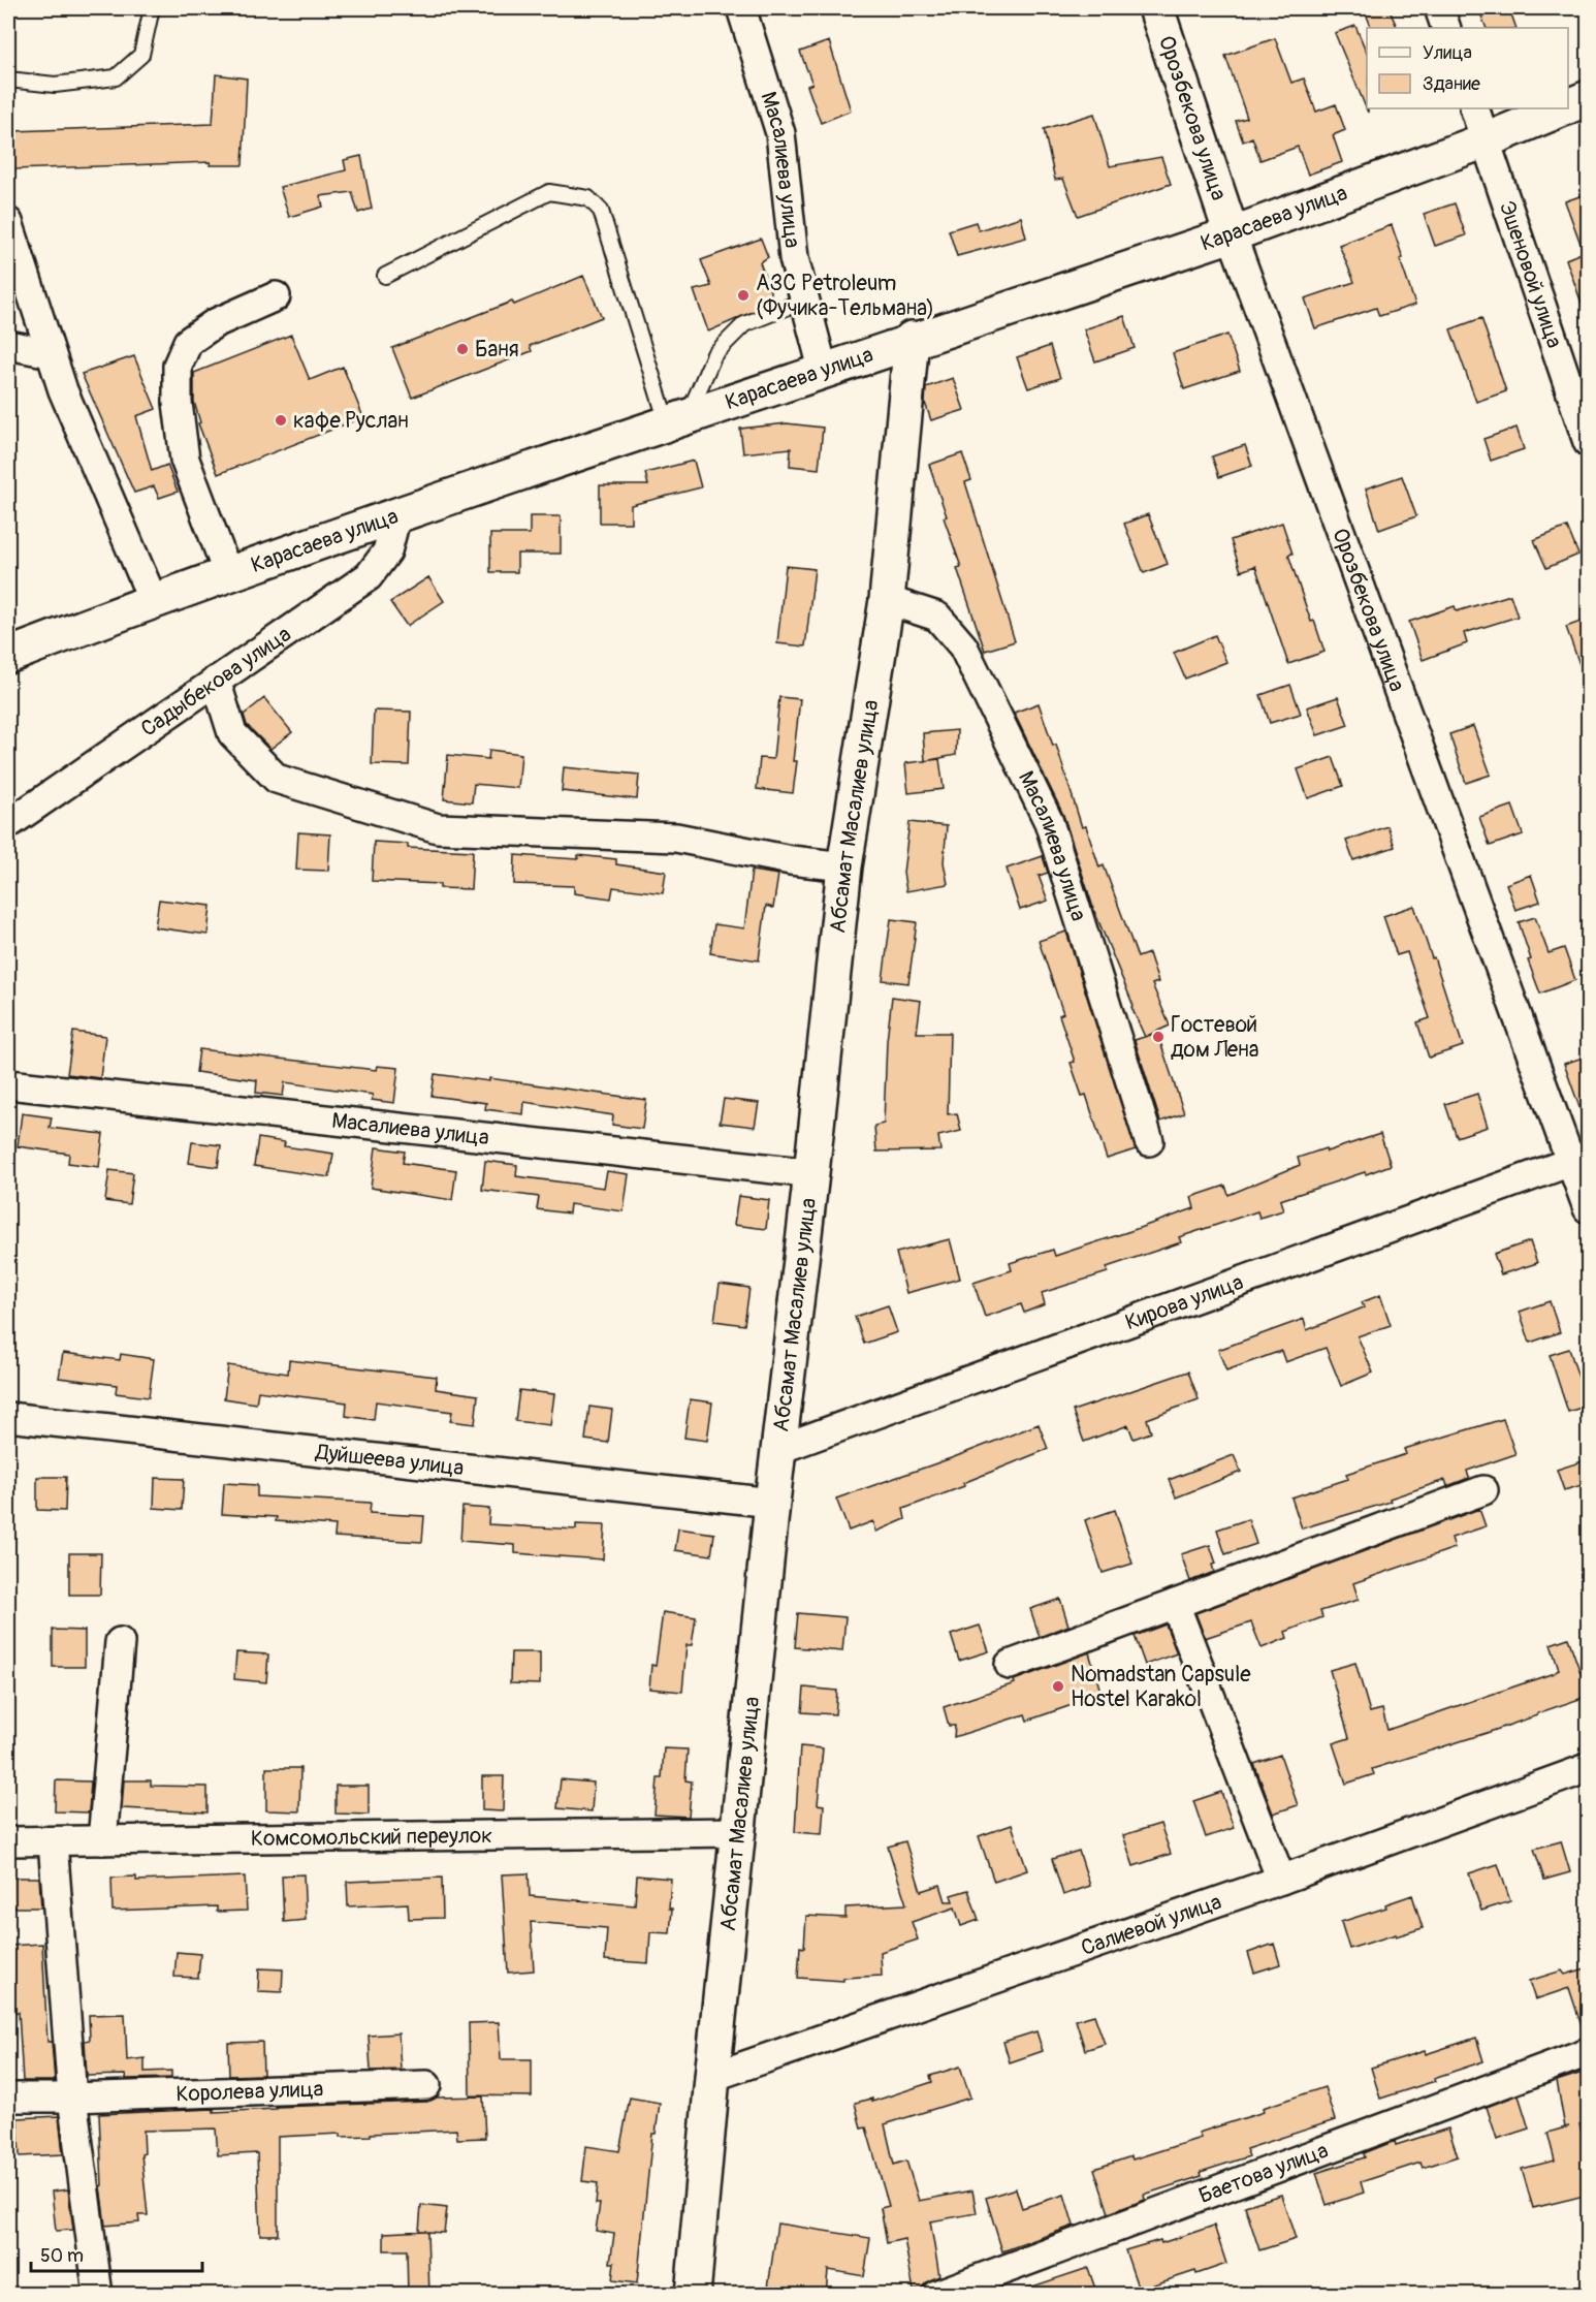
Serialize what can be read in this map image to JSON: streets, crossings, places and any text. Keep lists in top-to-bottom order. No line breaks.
{"streets":{"street":["Орозбекова улица","Масалиева улица","Карасаева улица","Эшеновой улица","Садыбекова улица","Абсамат Масалиев улица","Кирова улица","Дуйшеева улица","Комсомольский переулок","Салиевой улица","Королева улица","Баетова улица"]},"crossings":[["Орозбекова улица","Карасаева улица"],["Орозбекова улица","Кирова улица"],["Масалиева улица","Карасаева улица"],["Масалиева улица","Абсамат Масалиев улица"],["Карасаева улица","Эшеновой улица"],["Карасаева улица","Садыбекова улица"],["Карасаева улица","Абсамат Масалиев улица"],["Абсамат Масалиев улица","Кирова улица"],["Абсамат Масалиев улица","Дуйшеева улица"],["Абсамат Масалиев улица","Комсомольский переулок"],["Абсамат Масалиев улица","Салиевой улица"]],"places":["АЗС Petroleum (Фучика-Тельмана)","Баня","кафе Руслан","Гостевой дом Лена","Nomadstan Capsule Hostel Karakol"],"legend":["Улица","Здание"],"scale_bar":"50 m"}
